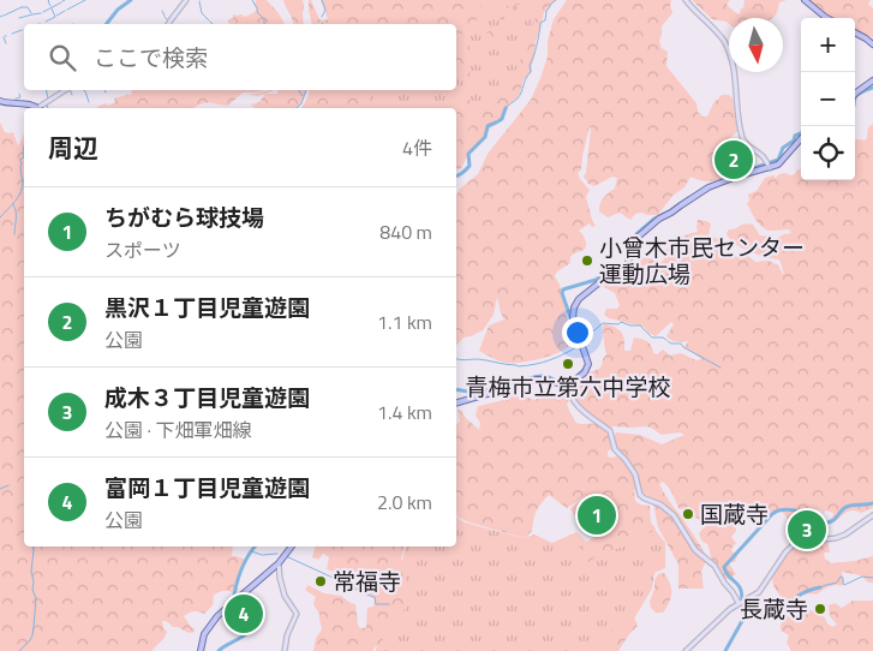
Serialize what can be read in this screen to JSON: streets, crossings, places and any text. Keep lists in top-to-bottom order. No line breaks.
{"places":["小曾木市民センター 運動広場","青梅市立第六中学校","国蔵寺","常福寺","長蔵寺"],"north":"bottom","page":{"map_buttons":["+","−"],"search":"ここで検索","heading":["周辺","4件"],"pins":["2","1","3","4"],"list":[{"mark":"1","name":"ちがむら球技場","note":"スポーツ","value":"840 m"},{"mark":"2","name":"黒沢１丁目児童遊園","note":"公園","value":"1.1 km"},{"mark":"3","name":"成木３丁目児童遊園","note":"公園 · 下畑軍畑線","value":"1.4 km"},{"mark":"4","name":"富岡１丁目児童遊園","note":"公園","value":"2.0 km"}]}}
